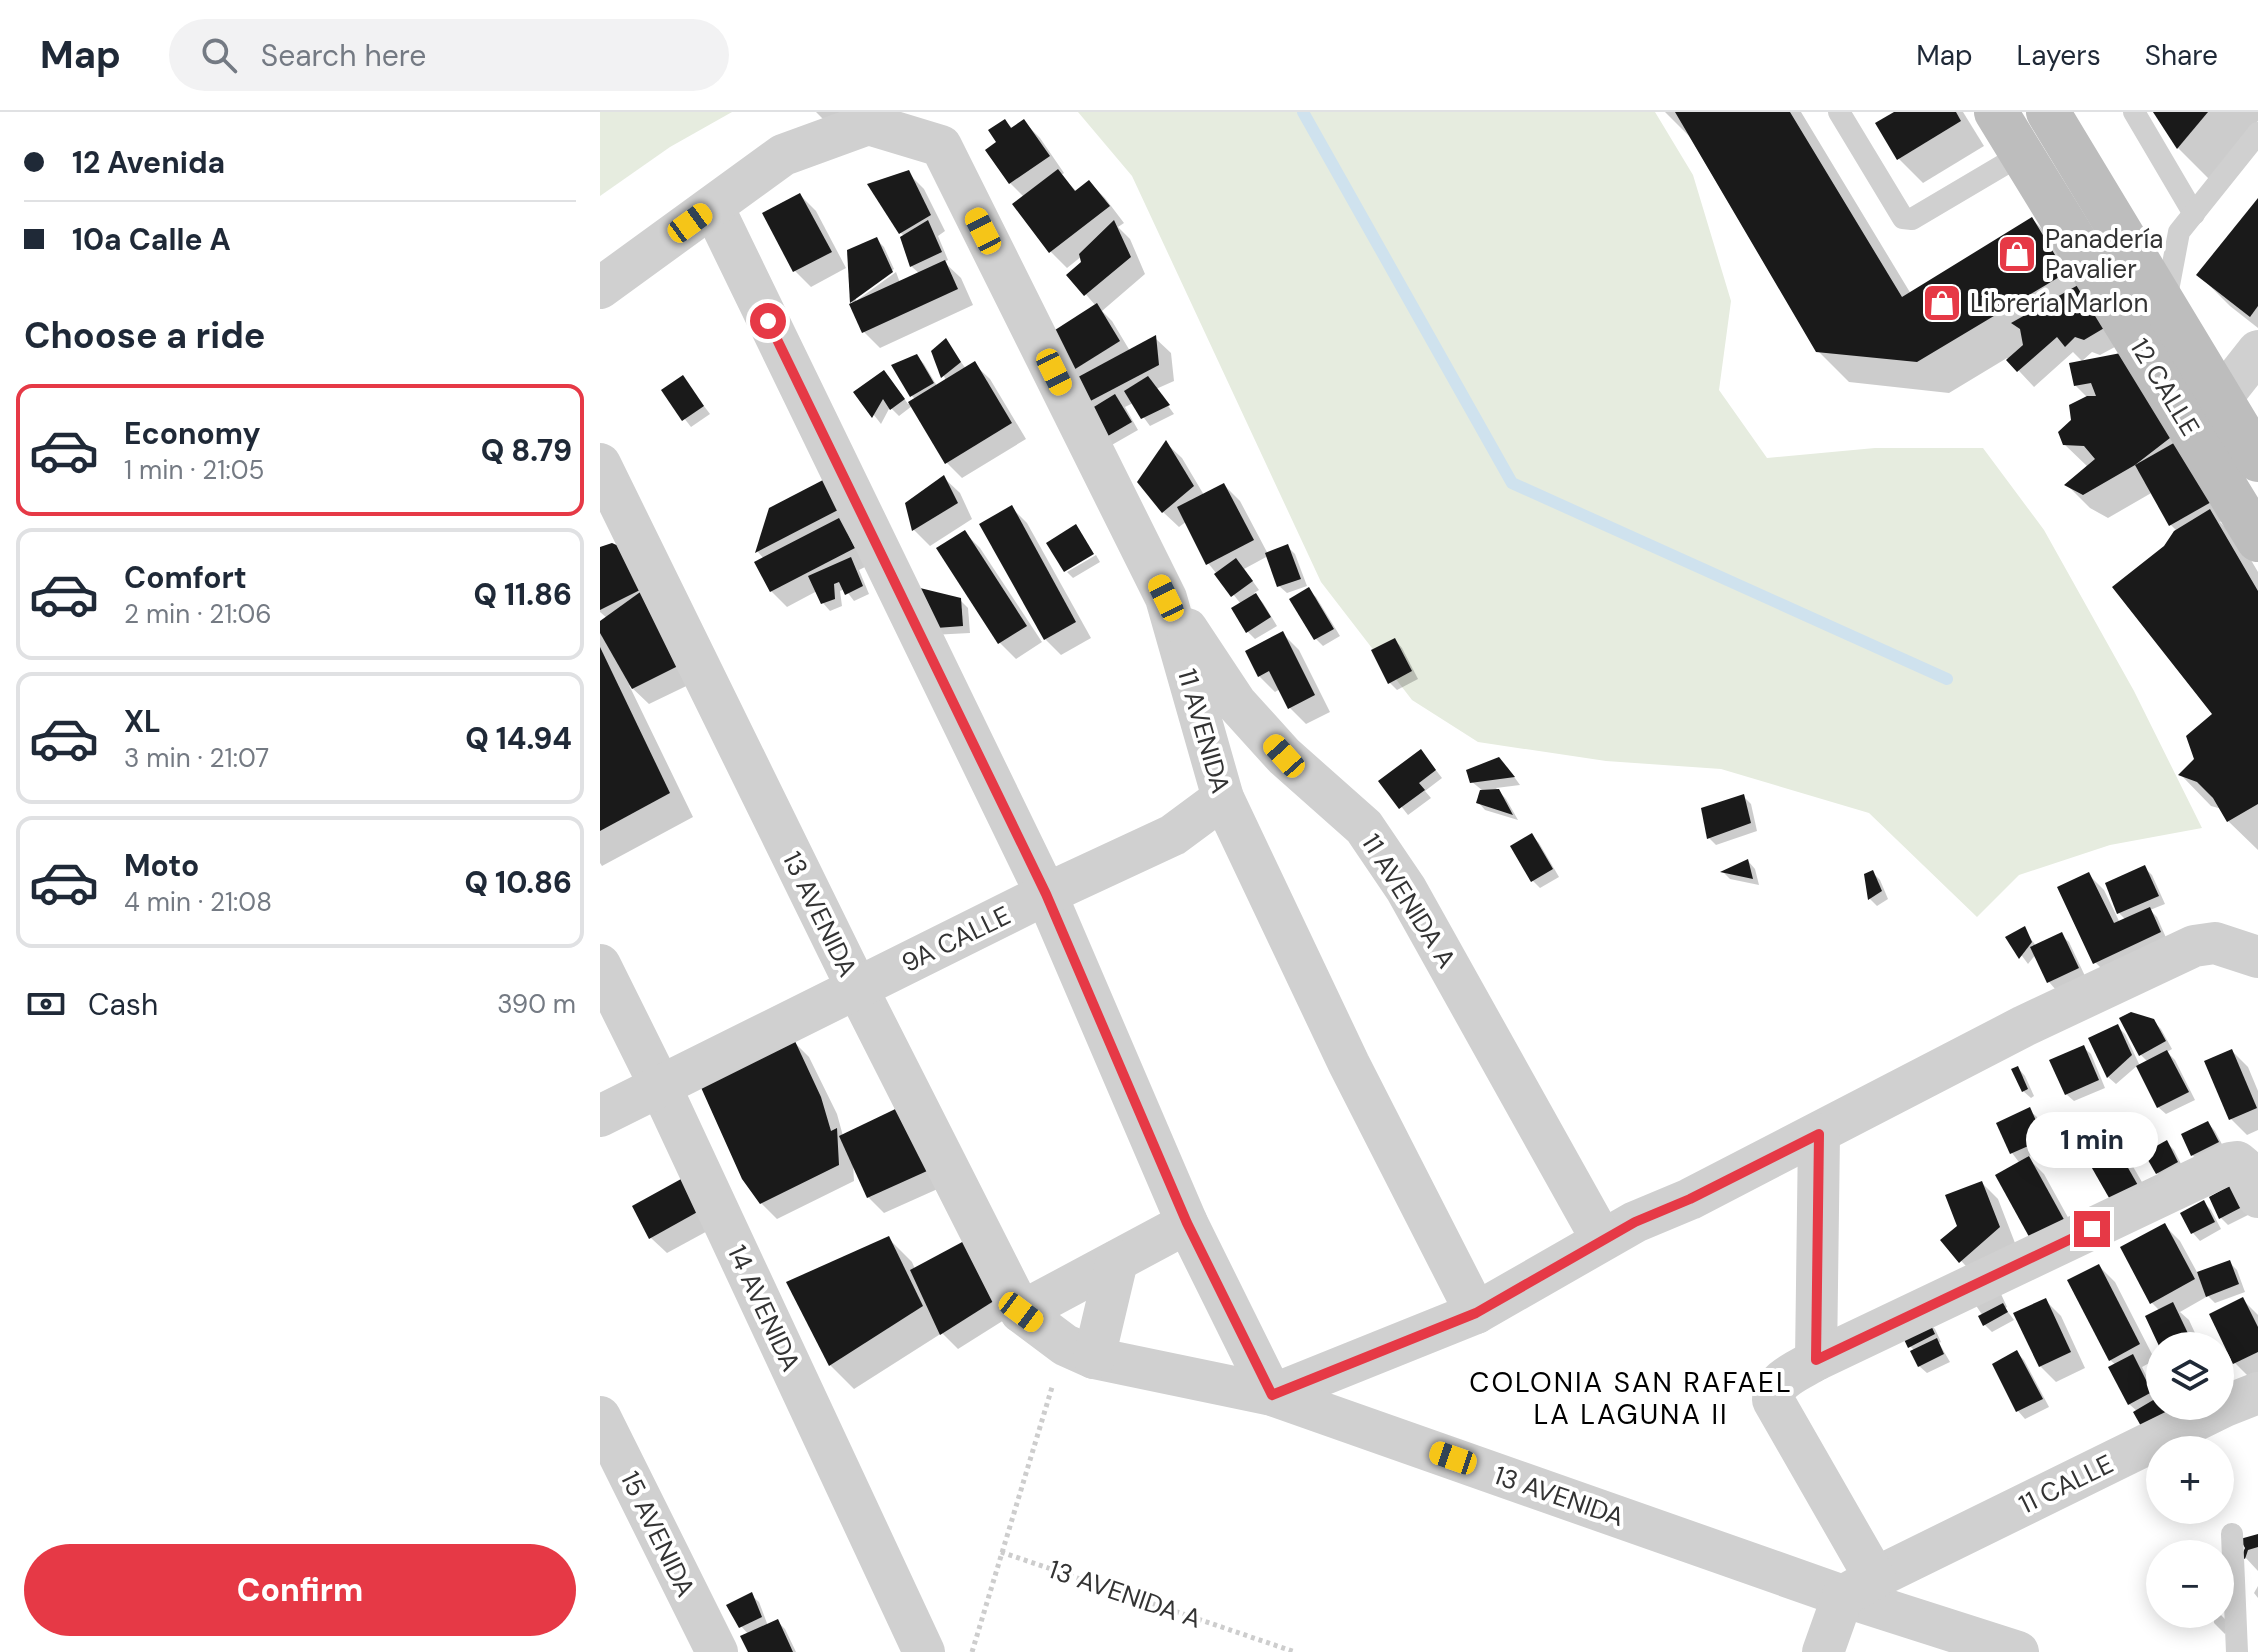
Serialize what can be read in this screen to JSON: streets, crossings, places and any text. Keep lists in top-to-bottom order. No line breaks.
{"streets":{"main road":["12 CALLE"],"street":["11 AVENIDA","11 AVENIDA A","13 AVENIDA","9A CALLE","14 AVENIDA","11 CALLE","15 AVENIDA"],"path":["13 AVENIDA A"]},"crossings":[["11 AVENIDA","11 AVENIDA A"],["11 AVENIDA","9A CALLE"],["13 AVENIDA","9A CALLE"],["13 AVENIDA","11 CALLE"],["9A CALLE","14 AVENIDA"]],"districts":["COLONIA SAN RAFAEL LA LAGUNA II"],"places":{"shop":["Panadería Pavalier","Librería Marlon"]},"page":{"header":"Map","search":"Search here","nav":["Map","Layers","Share"],"banner":["12 Avenida","10a Calle A"],"heading":"Choose a ride","list":[{"name":"Economy","note":"1 min · 21:05","value":"Q 8.79"},{"name":"Comfort","note":"2 min · 21:06","value":"Q 11.86"},{"name":"XL","note":"3 min · 21:07","value":"Q 14.94"},{"name":"Moto","note":"4 min · 21:08","value":"Q 10.86"}],"pay":["Cash","390 m"],"bubble":"1 min","map_buttons":["+","−"],"buttons":"Confirm"}}
